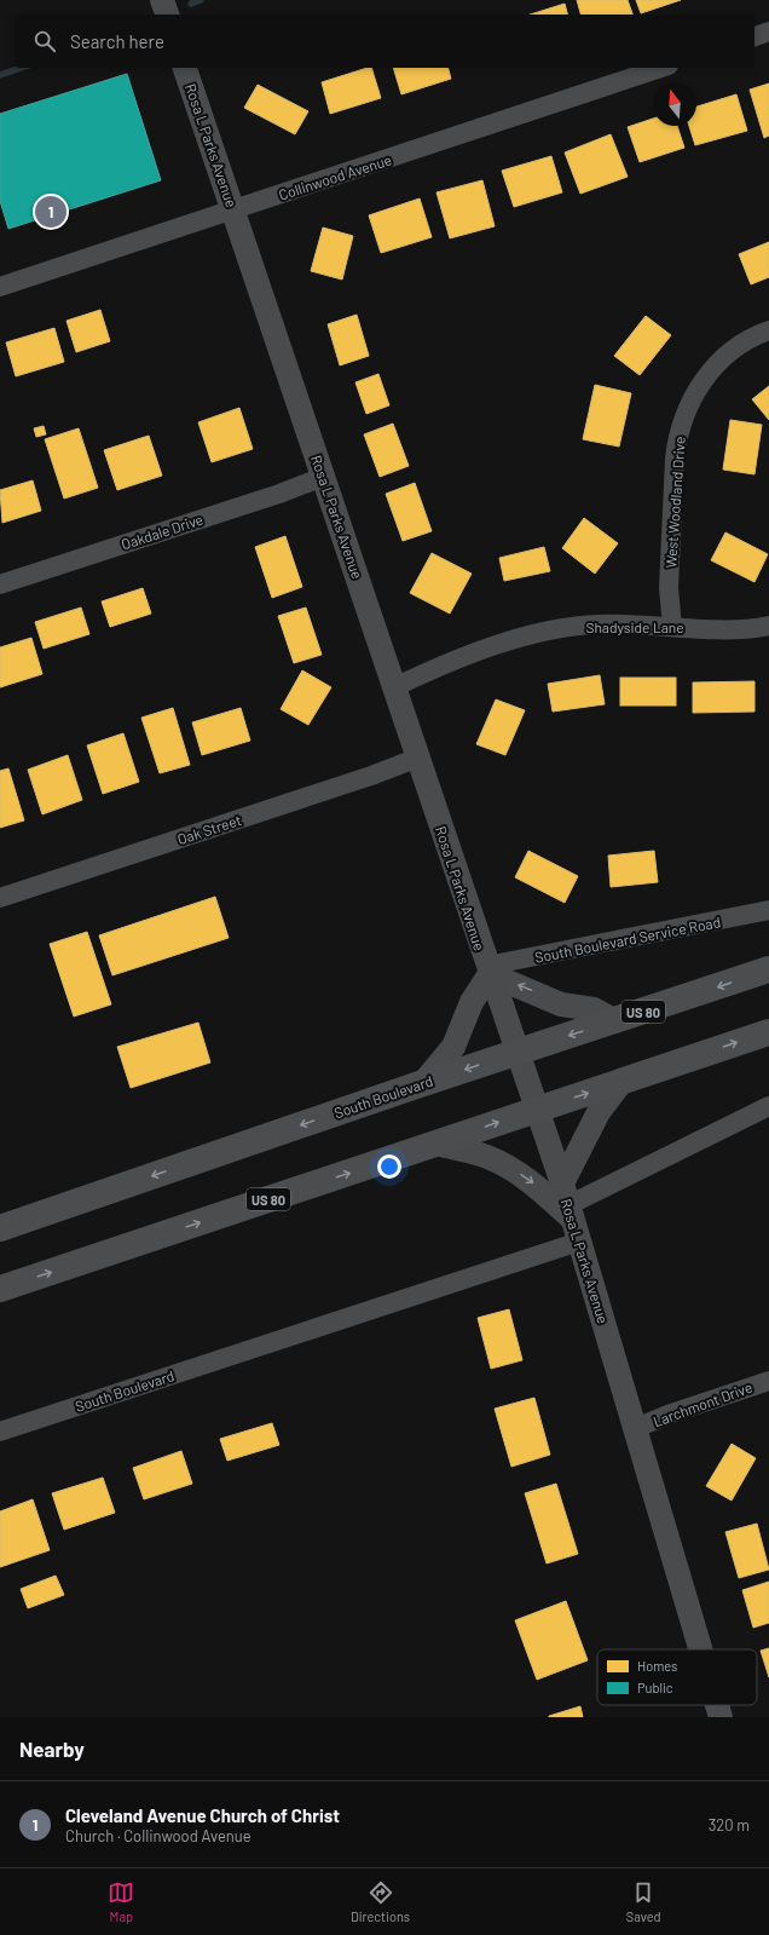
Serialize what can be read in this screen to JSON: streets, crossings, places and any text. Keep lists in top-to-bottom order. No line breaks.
{"streets":{"highway":["US 80","South Boulevard"],"street":["Rosa L Parks Avenue","Collinwood Avenue","West Woodland Drive","Oakdale Drive","Shadyside Lane","Oak Street","South Boulevard Service Road","Larchmont Drive"]},"crossings":[["Rosa L Parks Avenue","Collinwood Avenue"],["Rosa L Parks Avenue","Oakdale Drive"],["Rosa L Parks Avenue","Shadyside Lane"],["Rosa L Parks Avenue","Oak Street"],["Rosa L Parks Avenue","South Boulevard Service Road"],["Rosa L Parks Avenue","US 80"],["Rosa L Parks Avenue","South Boulevard"],["Rosa L Parks Avenue","Larchmont Drive"],["West Woodland Drive","Shadyside Lane"]],"legend":["Homes","Public"],"north":"top","page":{"search":"Search here","pins":"1","heading":"Nearby","list":[{"mark":"1","name":"Cleveland Avenue Church of Christ","note":"Church · Collinwood Avenue","value":"320 m"}],"nav":["Map","Directions","Saved"]}}
